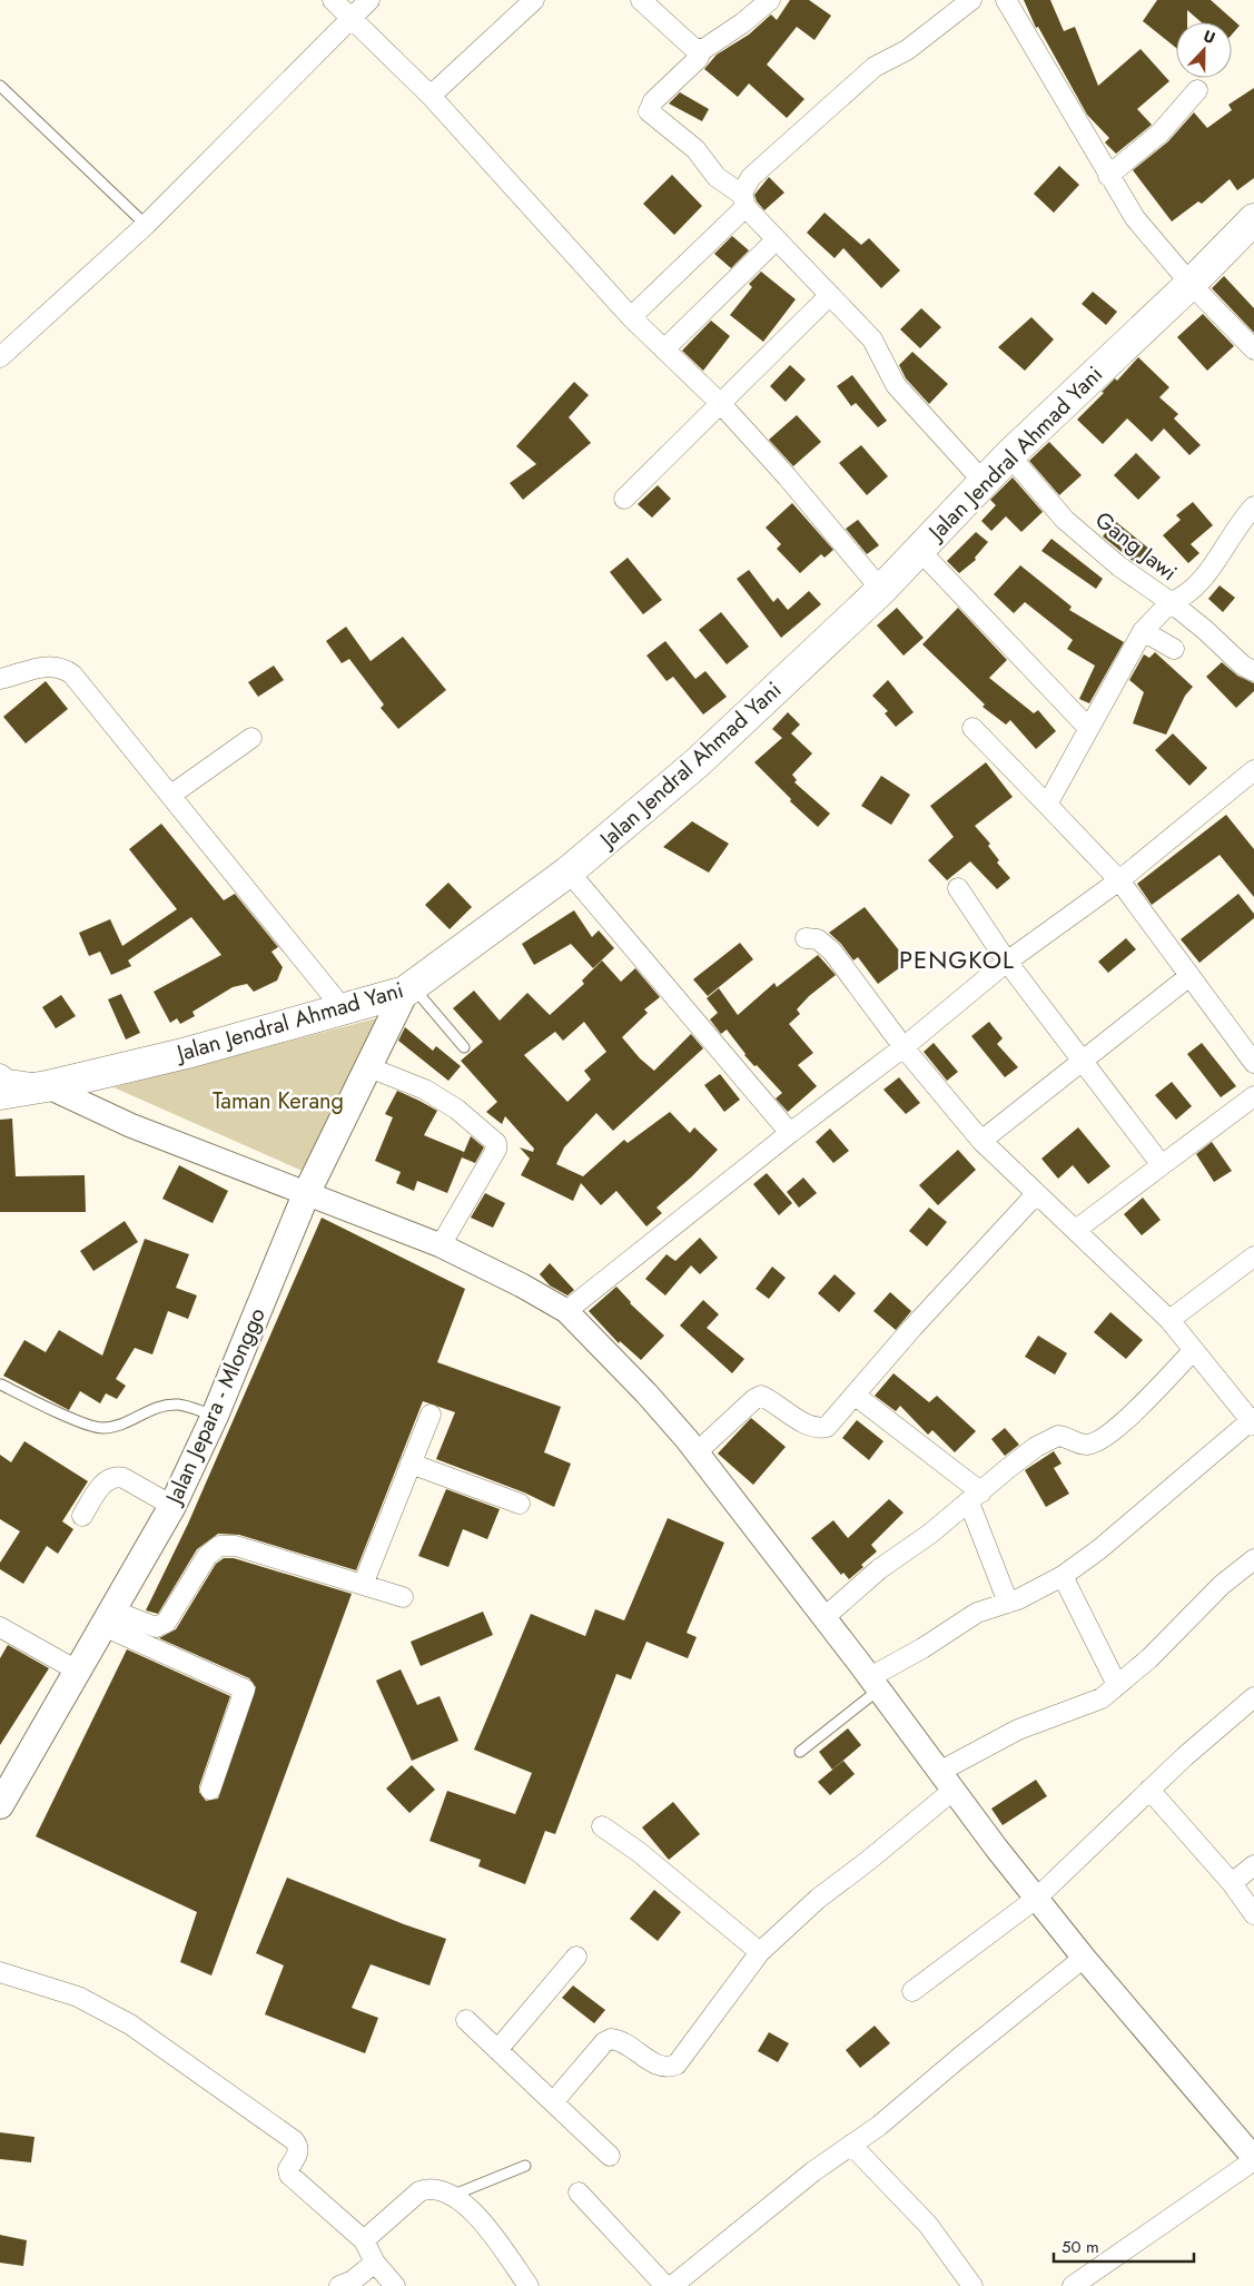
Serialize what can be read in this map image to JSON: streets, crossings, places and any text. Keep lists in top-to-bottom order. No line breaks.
{"streets":{"highway":["Jalan Jendral Ahmad Yani"],"main road":["Jalan Jepara - Mlonggo"],"street":["Gang Jawi"]},"crossings":[["Jalan Jendral Ahmad Yani","Gang Jawi"],["Jalan Jendral Ahmad Yani","Jalan Jepara - Mlonggo"]],"districts":["PENGKOL"],"parks":["Taman Kerang"],"scale_bar":"50 m","north":"top"}
